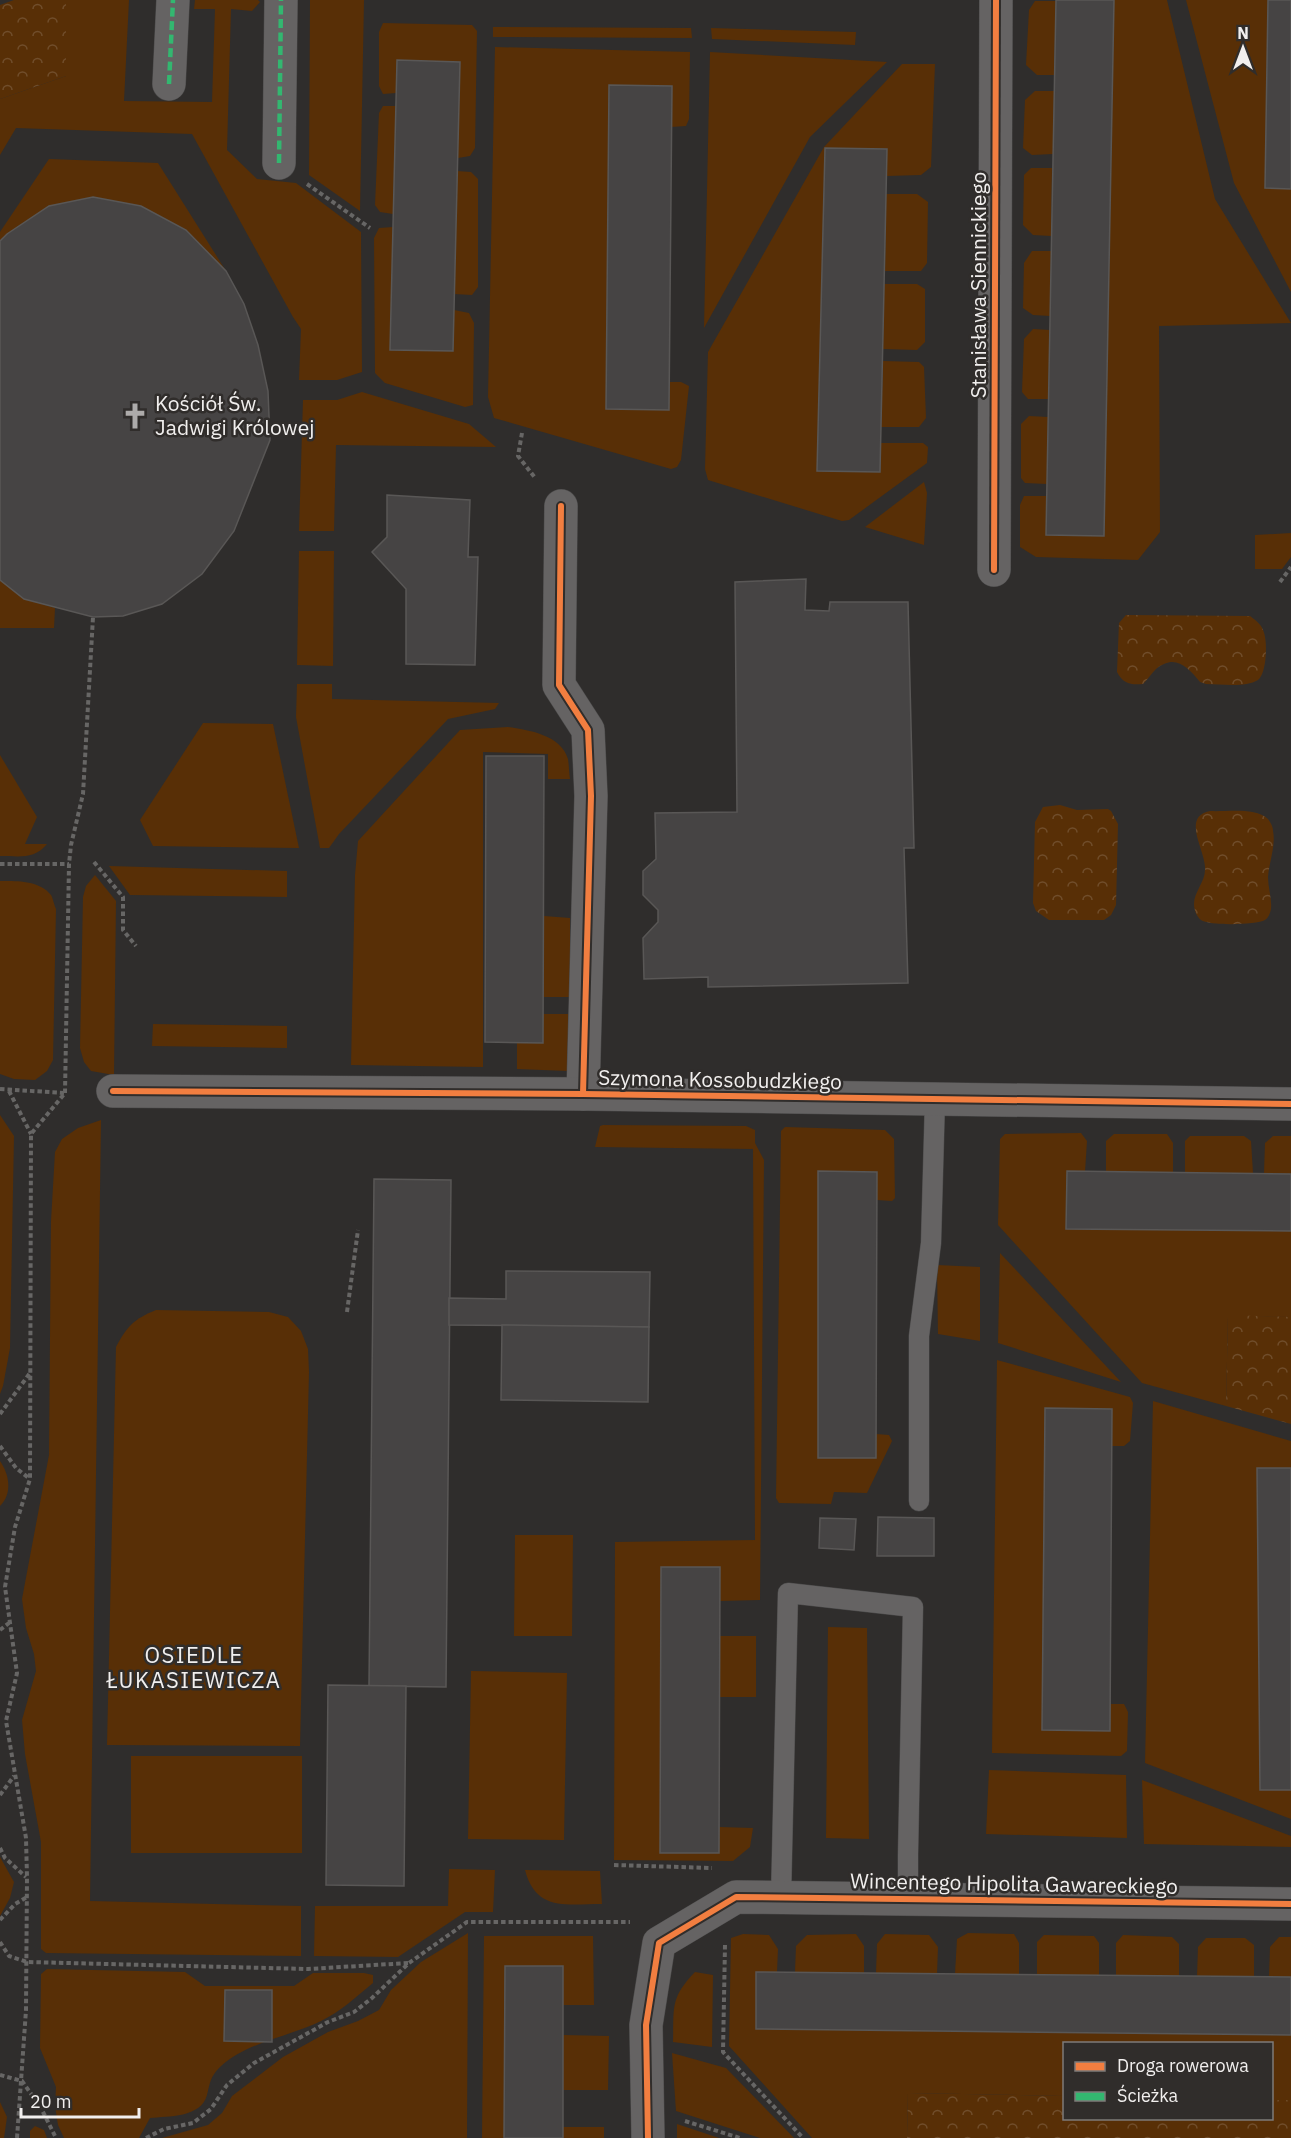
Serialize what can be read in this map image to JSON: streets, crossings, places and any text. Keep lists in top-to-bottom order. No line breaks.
{"streets":{"street":["Stanisława Siennickiego","Szymona Kossobudzkiego","Wincentego Hipolita Gawareckiego"]},"districts":["OSIEDLE ŁUKASIEWICZA"],"places":{"church":["Kościół Św. Jadwigi Królowej"]},"legend":["Droga rowerowa","Ścieżka"],"scale_bar":"20 m","north":"top"}
